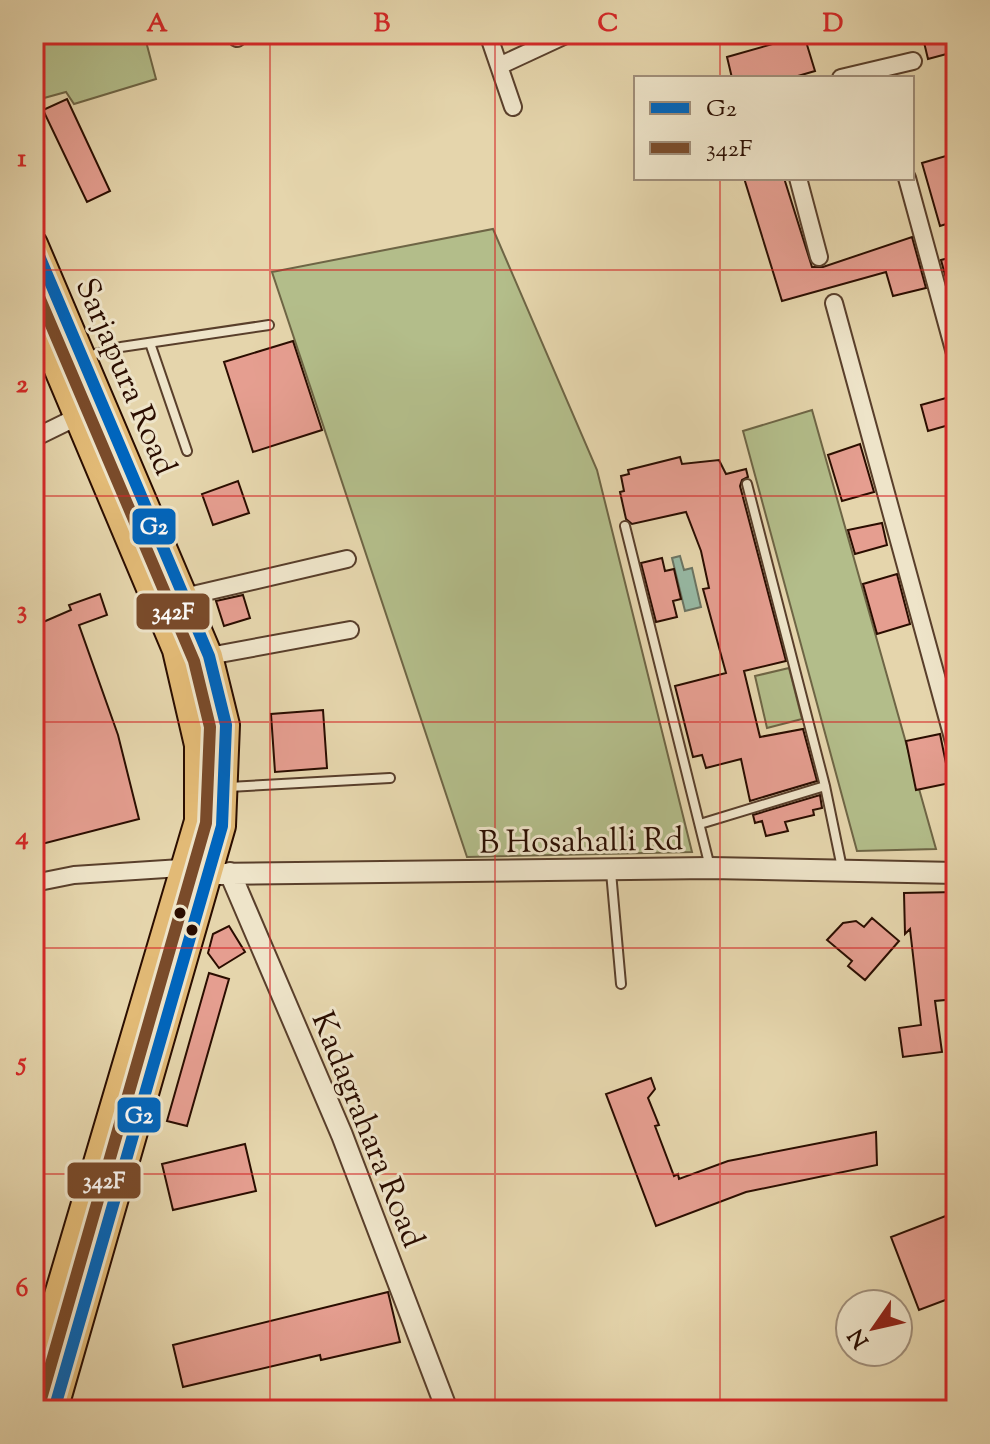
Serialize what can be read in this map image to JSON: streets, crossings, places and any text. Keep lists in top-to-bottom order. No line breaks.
{"streets":{"main road":["Sarjapura Road"],"street":["B Hosahalli Rd","Kadagrahara Road"]},"crossings":[["Sarjapura Road","B Hosahalli Rd"],["Sarjapura Road","Kadagrahara Road"],["B Hosahalli Rd","Kadagrahara Road"]],"lines":["transit line G2","transit line 342F"],"legend":["G2","342F"],"north":"bottom left","grid":{"columns":["A","B","C","D"],"rows":["1","2","3","4","5","6"]}}
